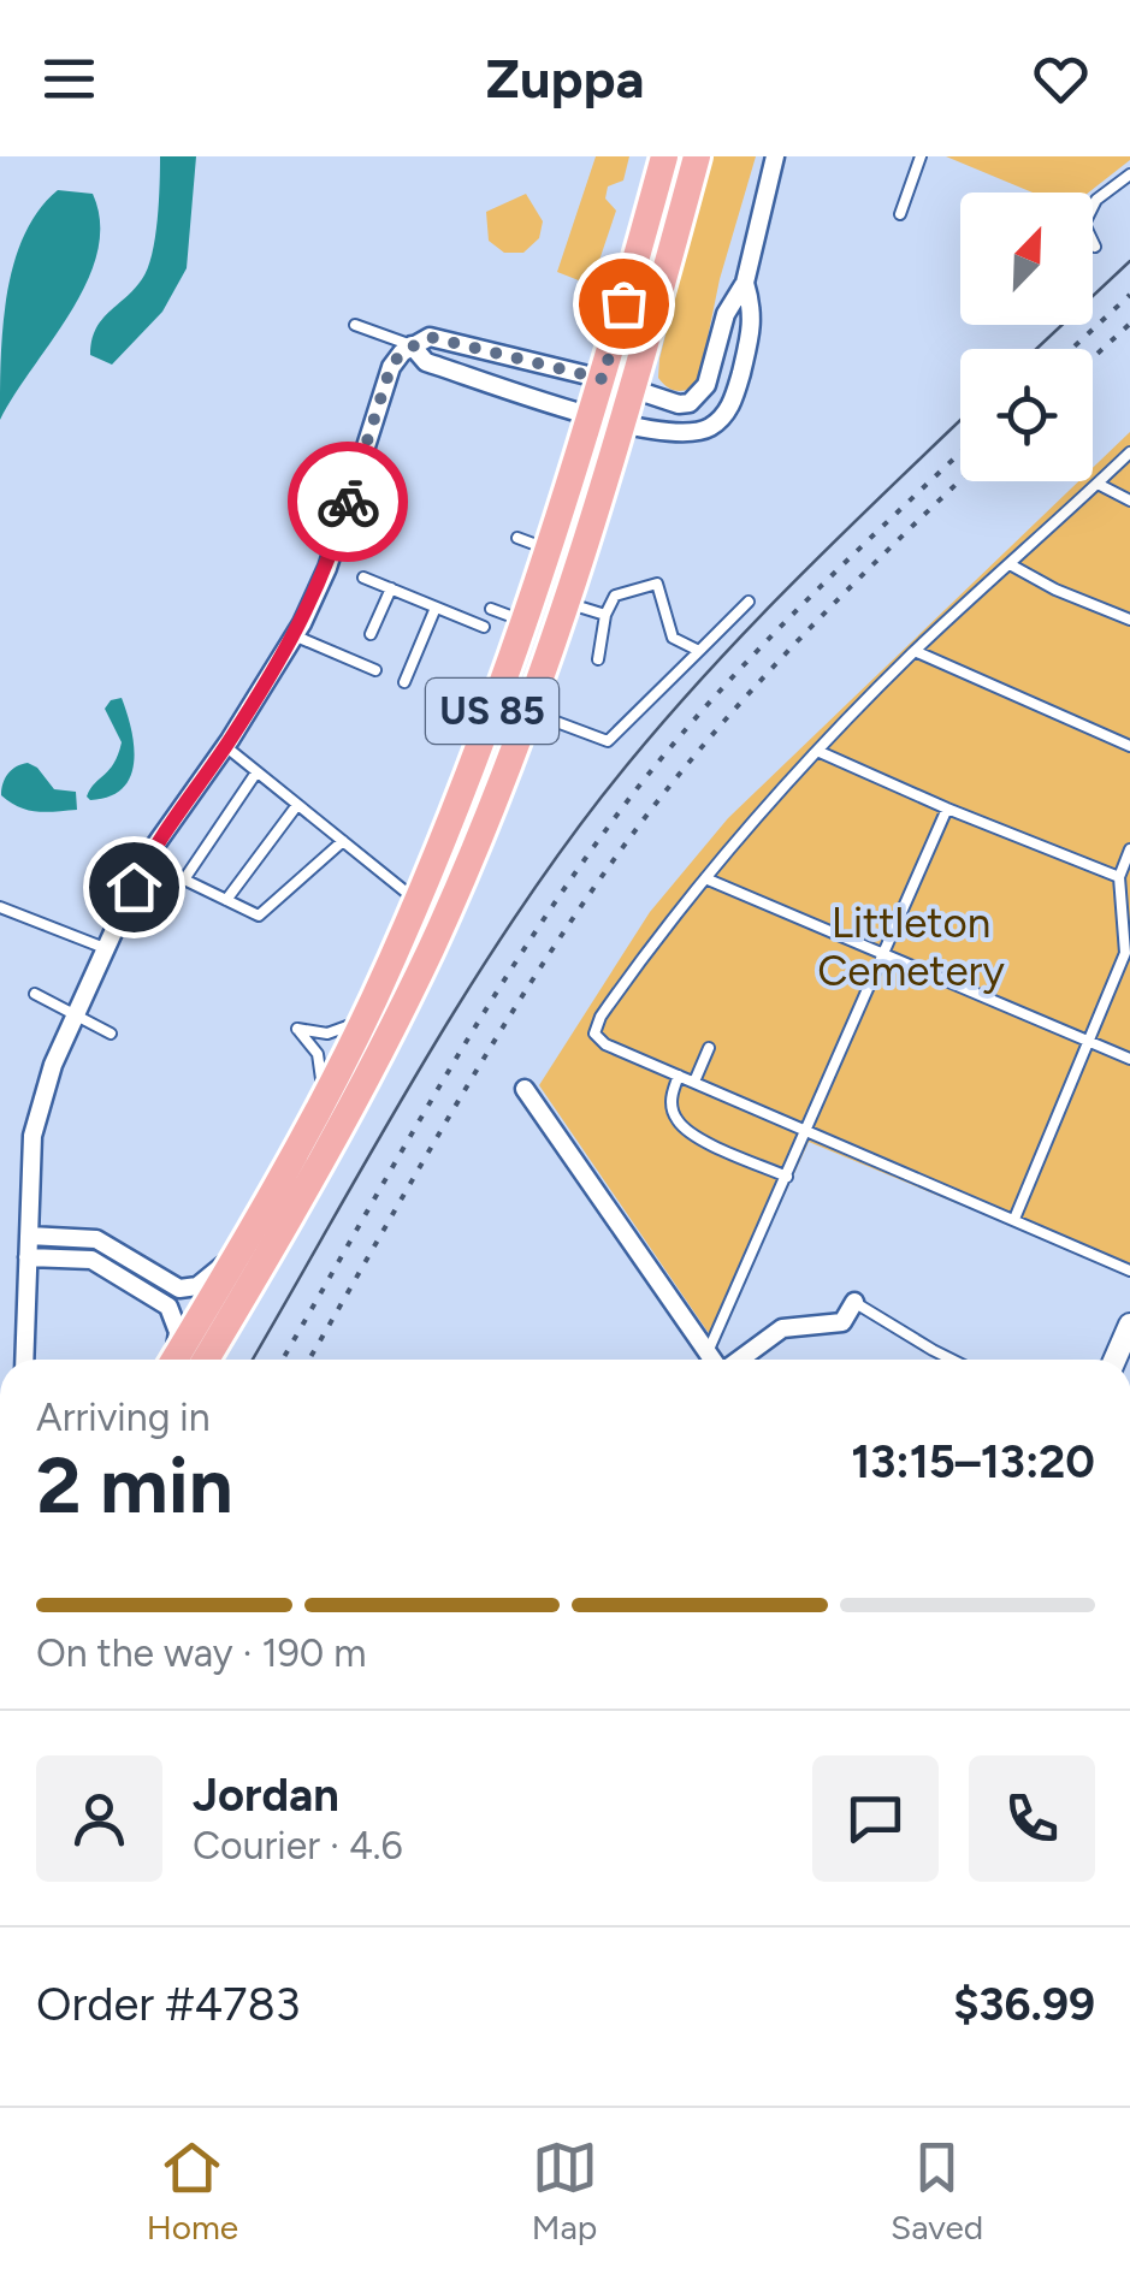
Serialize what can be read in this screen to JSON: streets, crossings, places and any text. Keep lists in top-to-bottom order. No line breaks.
{"streets":{"highway":["US 85"]},"parks":["Littleton Cemetery"],"north":"top right","page":{"header":"Zuppa","heading":["2 min","Arriving in","13:15–13:20"],"panel":["Jordan","Courier · 4.6","Order #4783","$36.99"],"bar":"On the way · 190 m","tabs":["Home","Map","Saved"]}}
